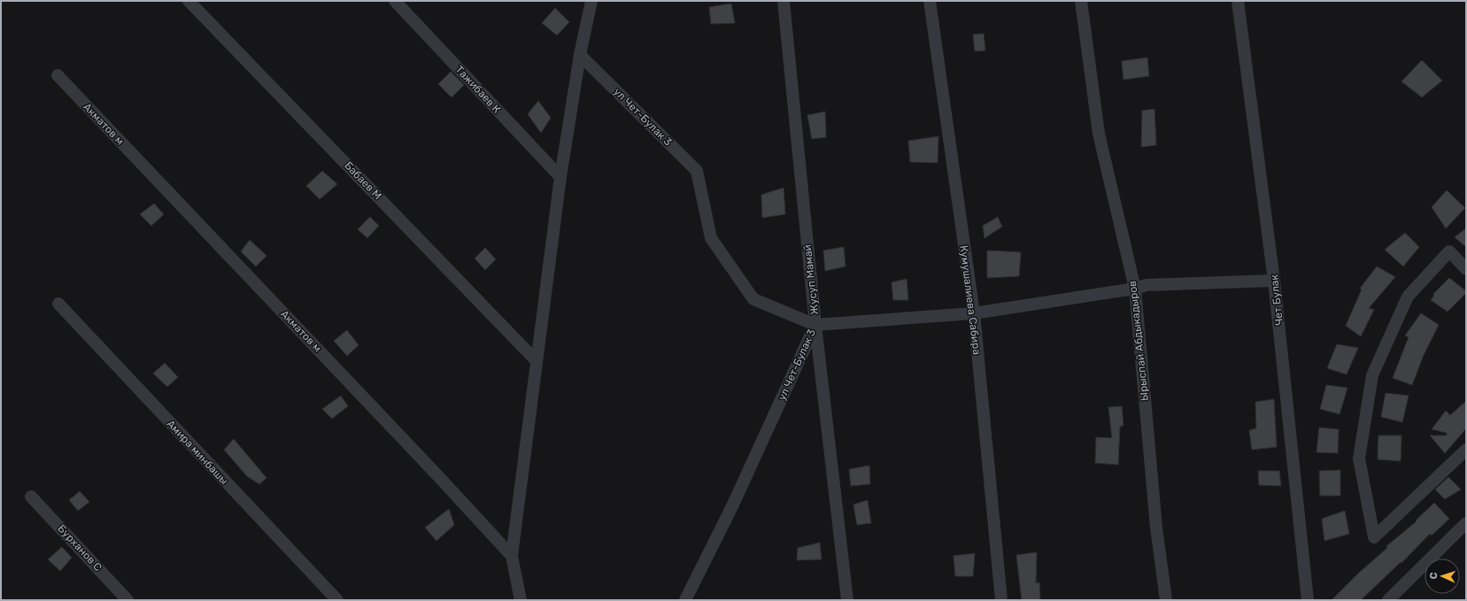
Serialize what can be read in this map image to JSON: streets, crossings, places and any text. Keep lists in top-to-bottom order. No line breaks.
{"streets":{"street":["Тажибаев К","ул Чет-Булак 3","Акматов м","Бабаев М","Жусуп Мамай","Кумушалиева Сабира","Чет Булак","Ырыспай Абдыкадыров","Амира минбашы","Бурханов С"]},"crossings":[["ул Чет-Булак 3","Жусуп Мамай"]],"north":"left"}
